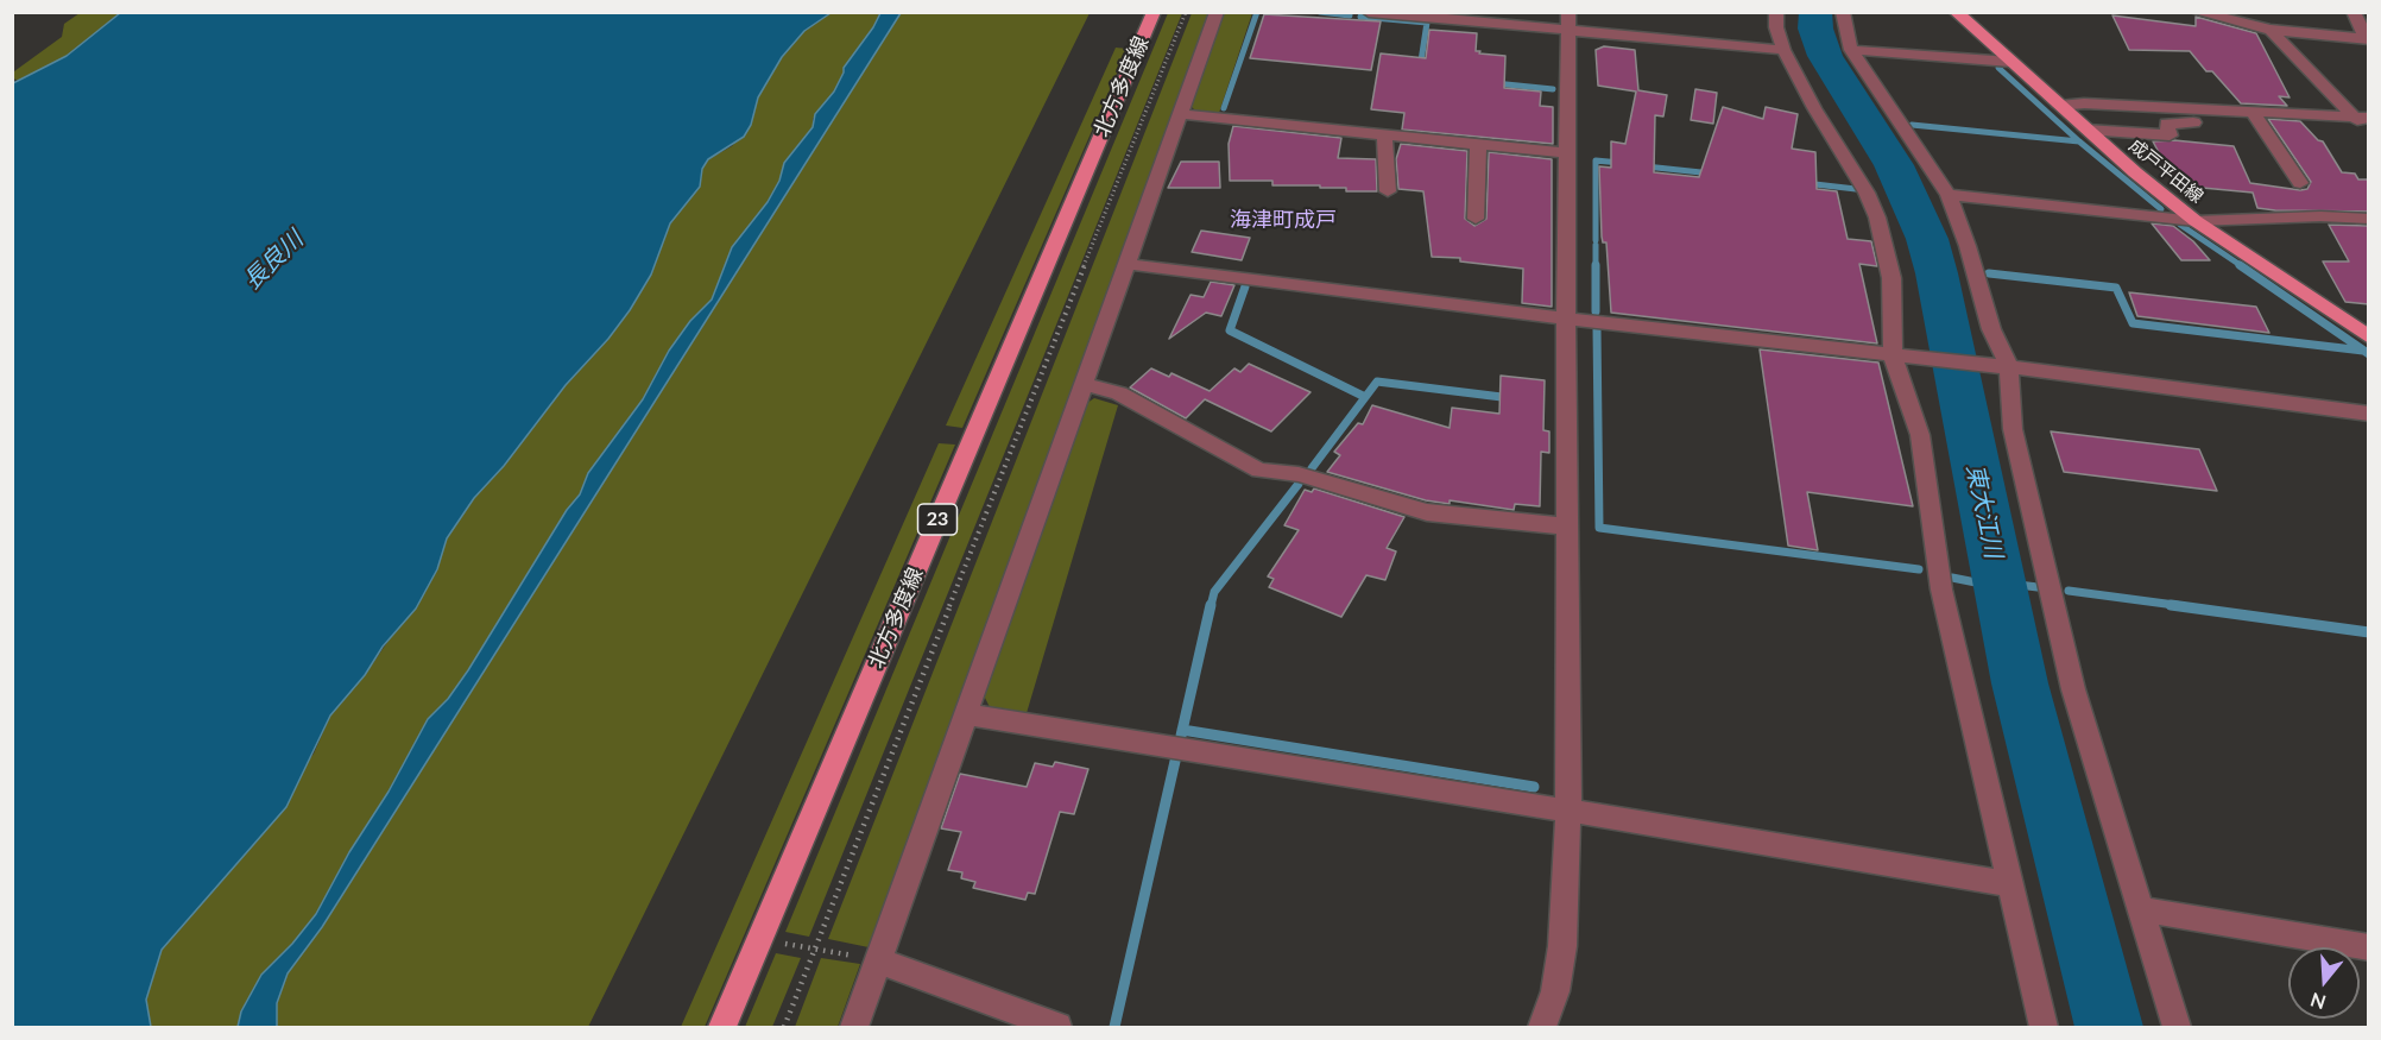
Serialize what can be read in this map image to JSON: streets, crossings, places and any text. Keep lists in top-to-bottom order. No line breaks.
{"streets":{"main road":["北方多度線","成戸平田線","23"]},"districts":["海津町成戸"],"water":["長良川","東大江川"],"north":"bottom"}
